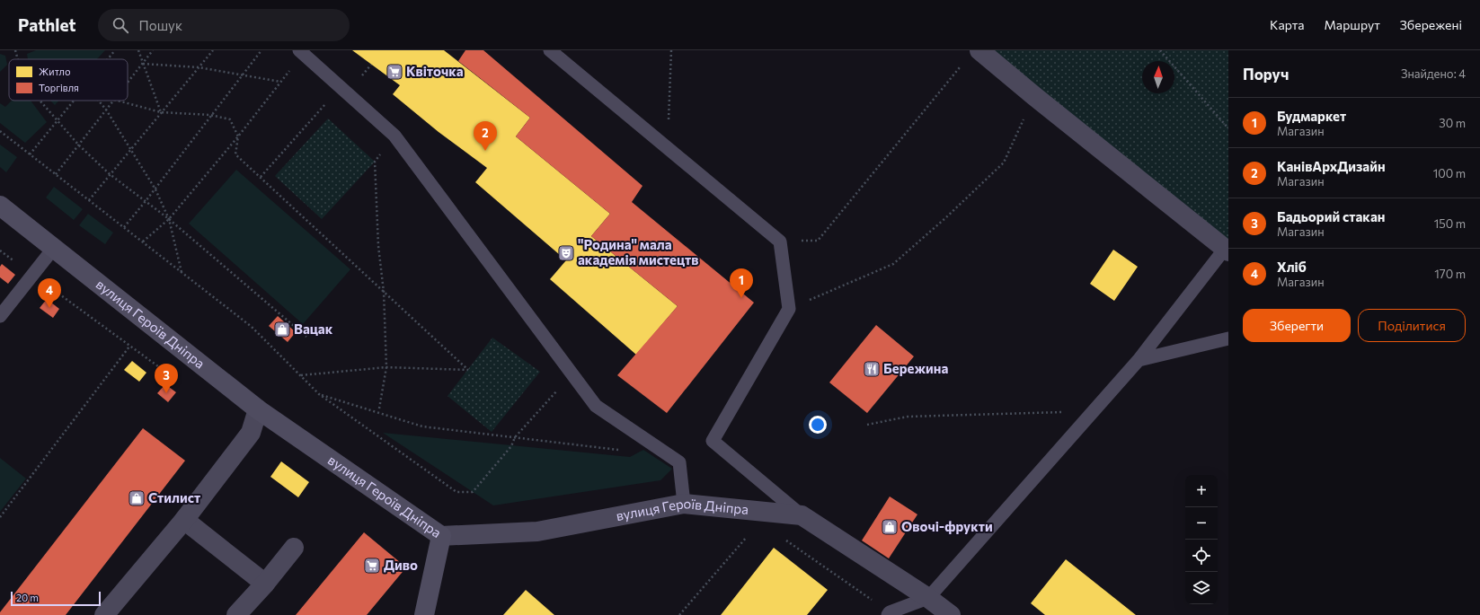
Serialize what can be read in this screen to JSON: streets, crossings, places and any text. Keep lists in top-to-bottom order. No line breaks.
{"streets":{"street":["вулиця Героїв Дніпра"]},"places":{"supermarket":["Квіточка","Диво"],"theatre":["\"Родина\" мала академія мистецтв"],"shop":["Вацак","Стилист","Овочі-фрукти"],"restaurant":["Бережина"]},"legend":["Житло","Торгівля"],"scale_bar":"20 m","north":"top","page":{"header":"Pathlet","search":"Пошук","nav":["Карта","Маршрут","Збережені"],"heading":["Поруч","Знайдено: 4"],"list":[{"mark":"1","name":"Будмаркет","note":"Магазин","value":"30 m"},{"mark":"2","name":"КанівАрхДизайн","note":"Магазин","value":"100 m"},{"mark":"3","name":"Бадьорий стакан","note":"Магазин","value":"150 m"},{"mark":"4","name":"Хліб","note":"Магазин","value":"170 m"}],"pins":["2","1","4","3"],"buttons":["Зберегти","Поділитися"],"map_buttons":["+","−"],"scale":"20 m"}}
